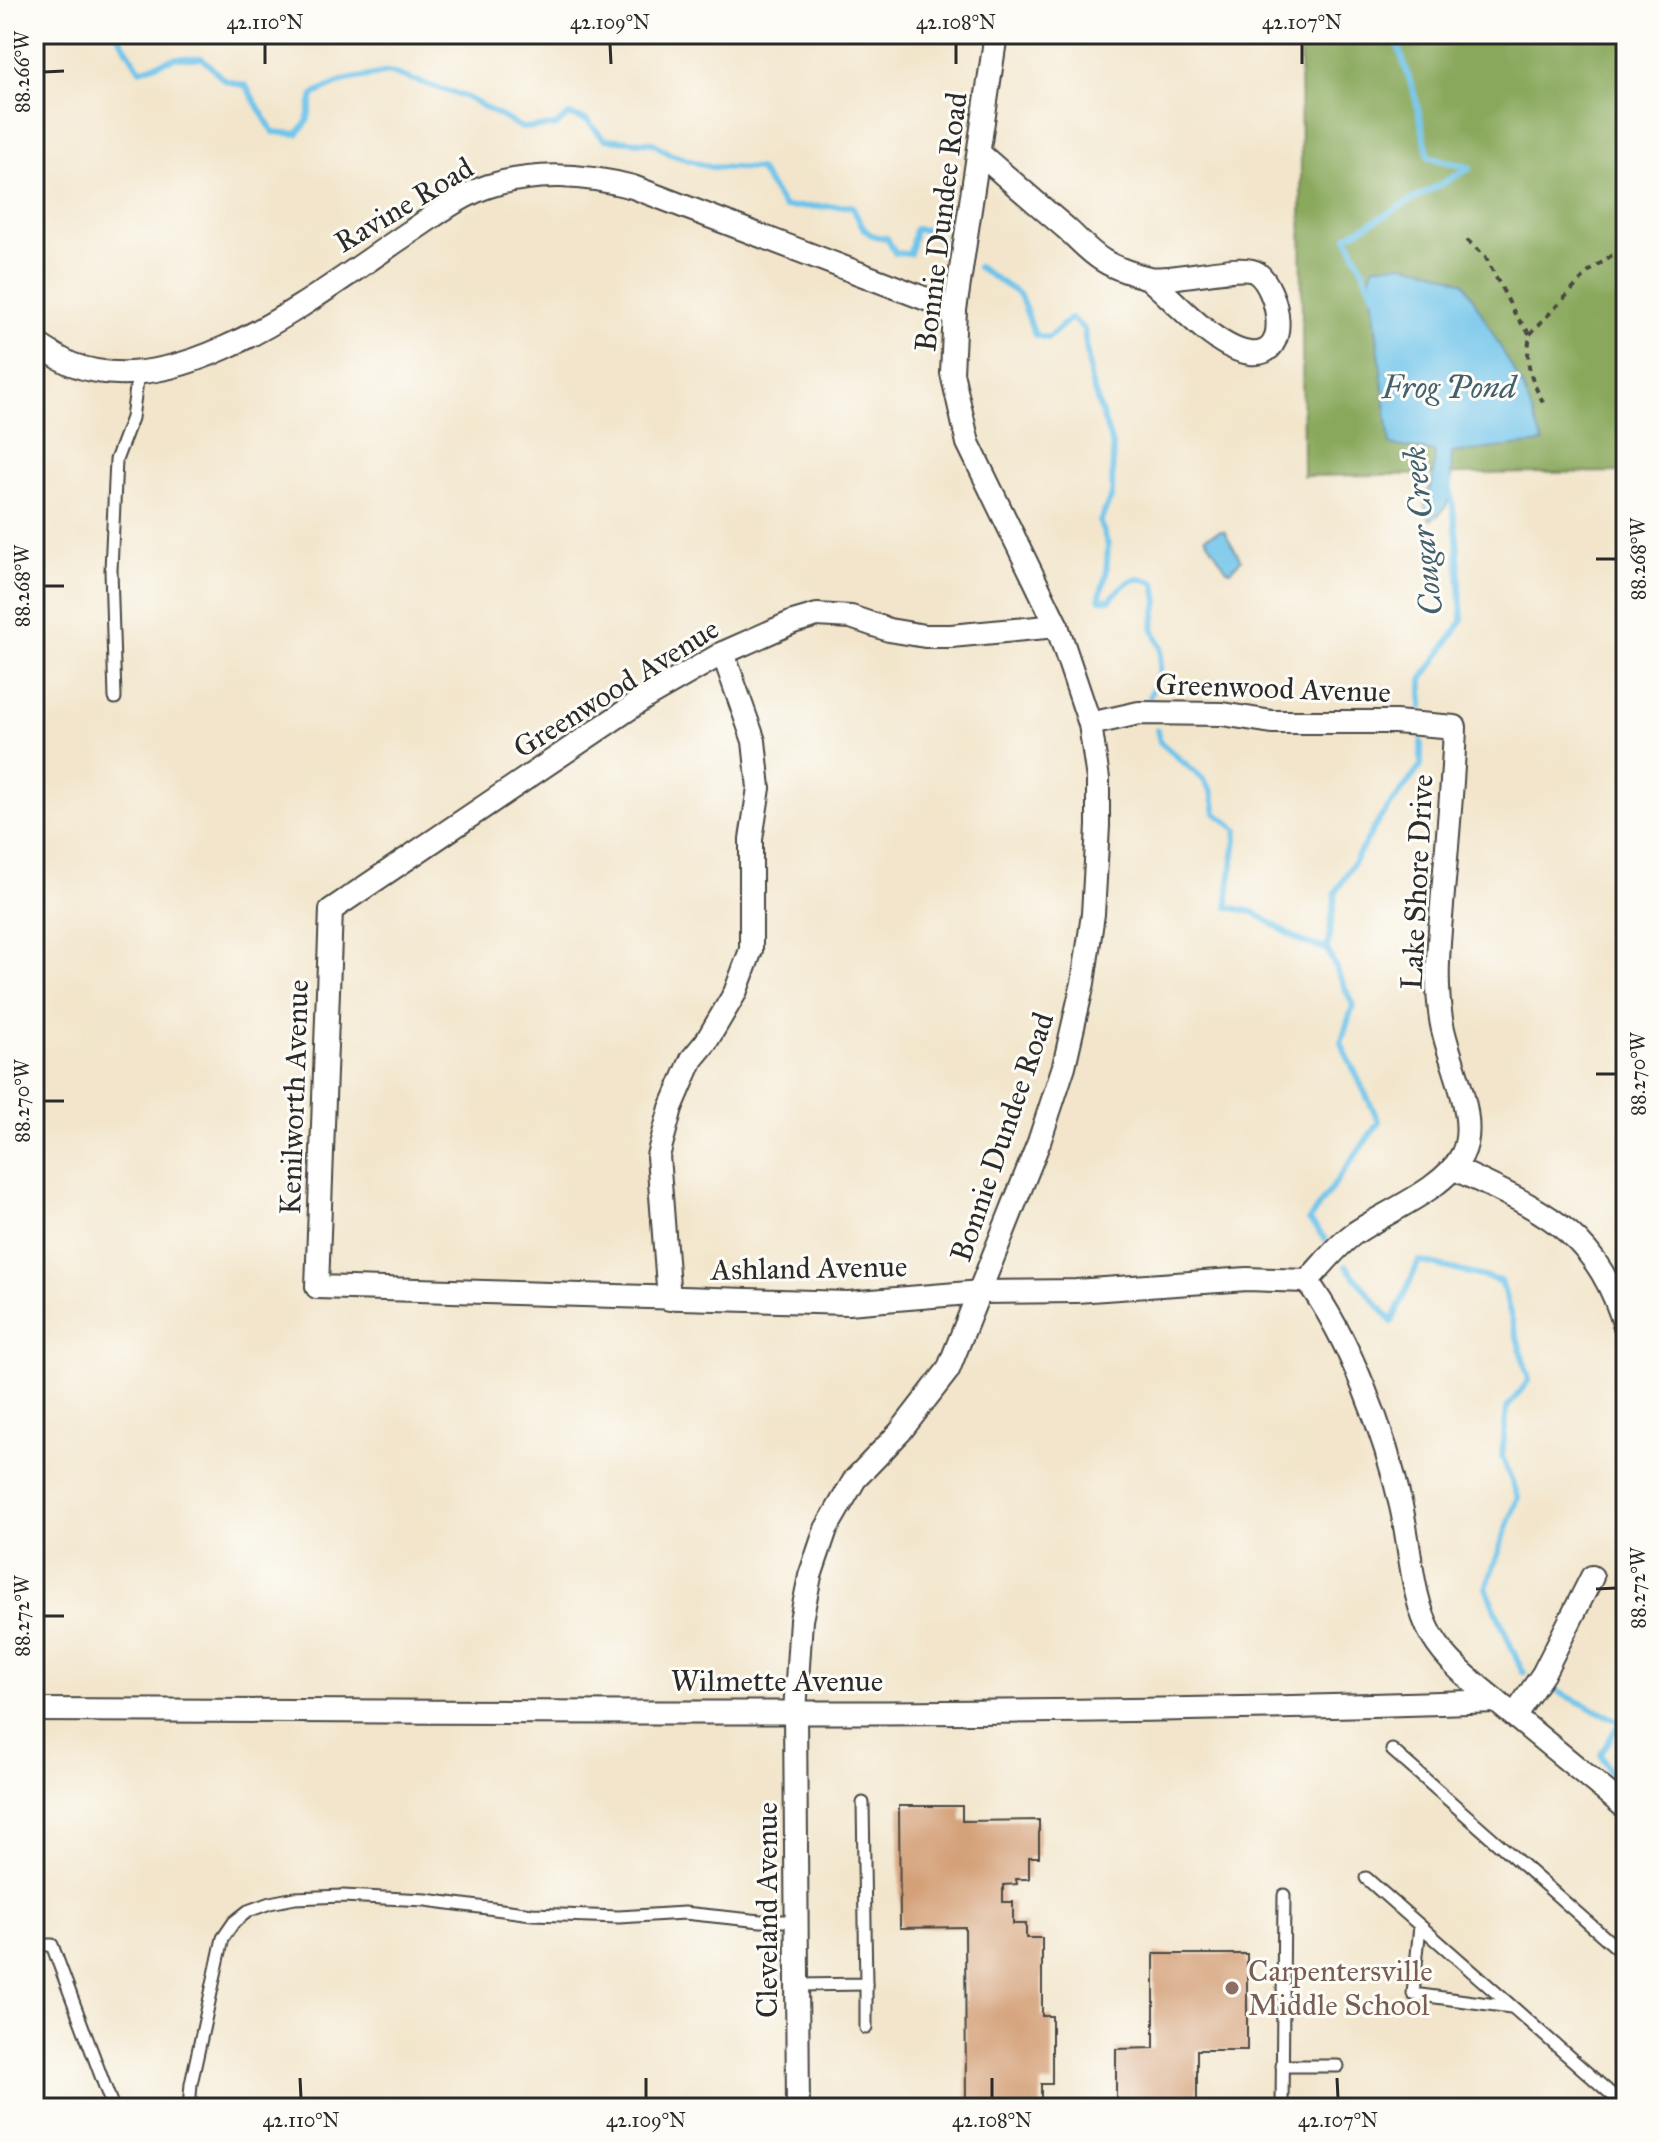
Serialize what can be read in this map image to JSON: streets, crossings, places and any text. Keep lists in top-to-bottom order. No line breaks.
{"streets":{"street":["Ravine Road","Bonnie Dundee Road","Greenwood Avenue","Lake Shore Drive","Kenilworth Avenue","Ashland Avenue","Wilmette Avenue","Cleveland Avenue"]},"crossings":[["Ravine Road","Bonnie Dundee Road"],["Bonnie Dundee Road","Greenwood Avenue"],["Bonnie Dundee Road","Ashland Avenue"],["Bonnie Dundee Road","Wilmette Avenue"],["Bonnie Dundee Road","Cleveland Avenue"],["Greenwood Avenue","Lake Shore Drive"],["Greenwood Avenue","Kenilworth Avenue"],["Kenilworth Avenue","Ashland Avenue"],["Wilmette Avenue","Cleveland Avenue"]],"water":["Frog Pond","Cougar Creek"],"places":["Carpentersville Middle School"],"coordinates":["42.110°N","42.109°N","42.108°N","42.107°N","88.266°W","88.268°W","88.270°W","88.272°W"]}
